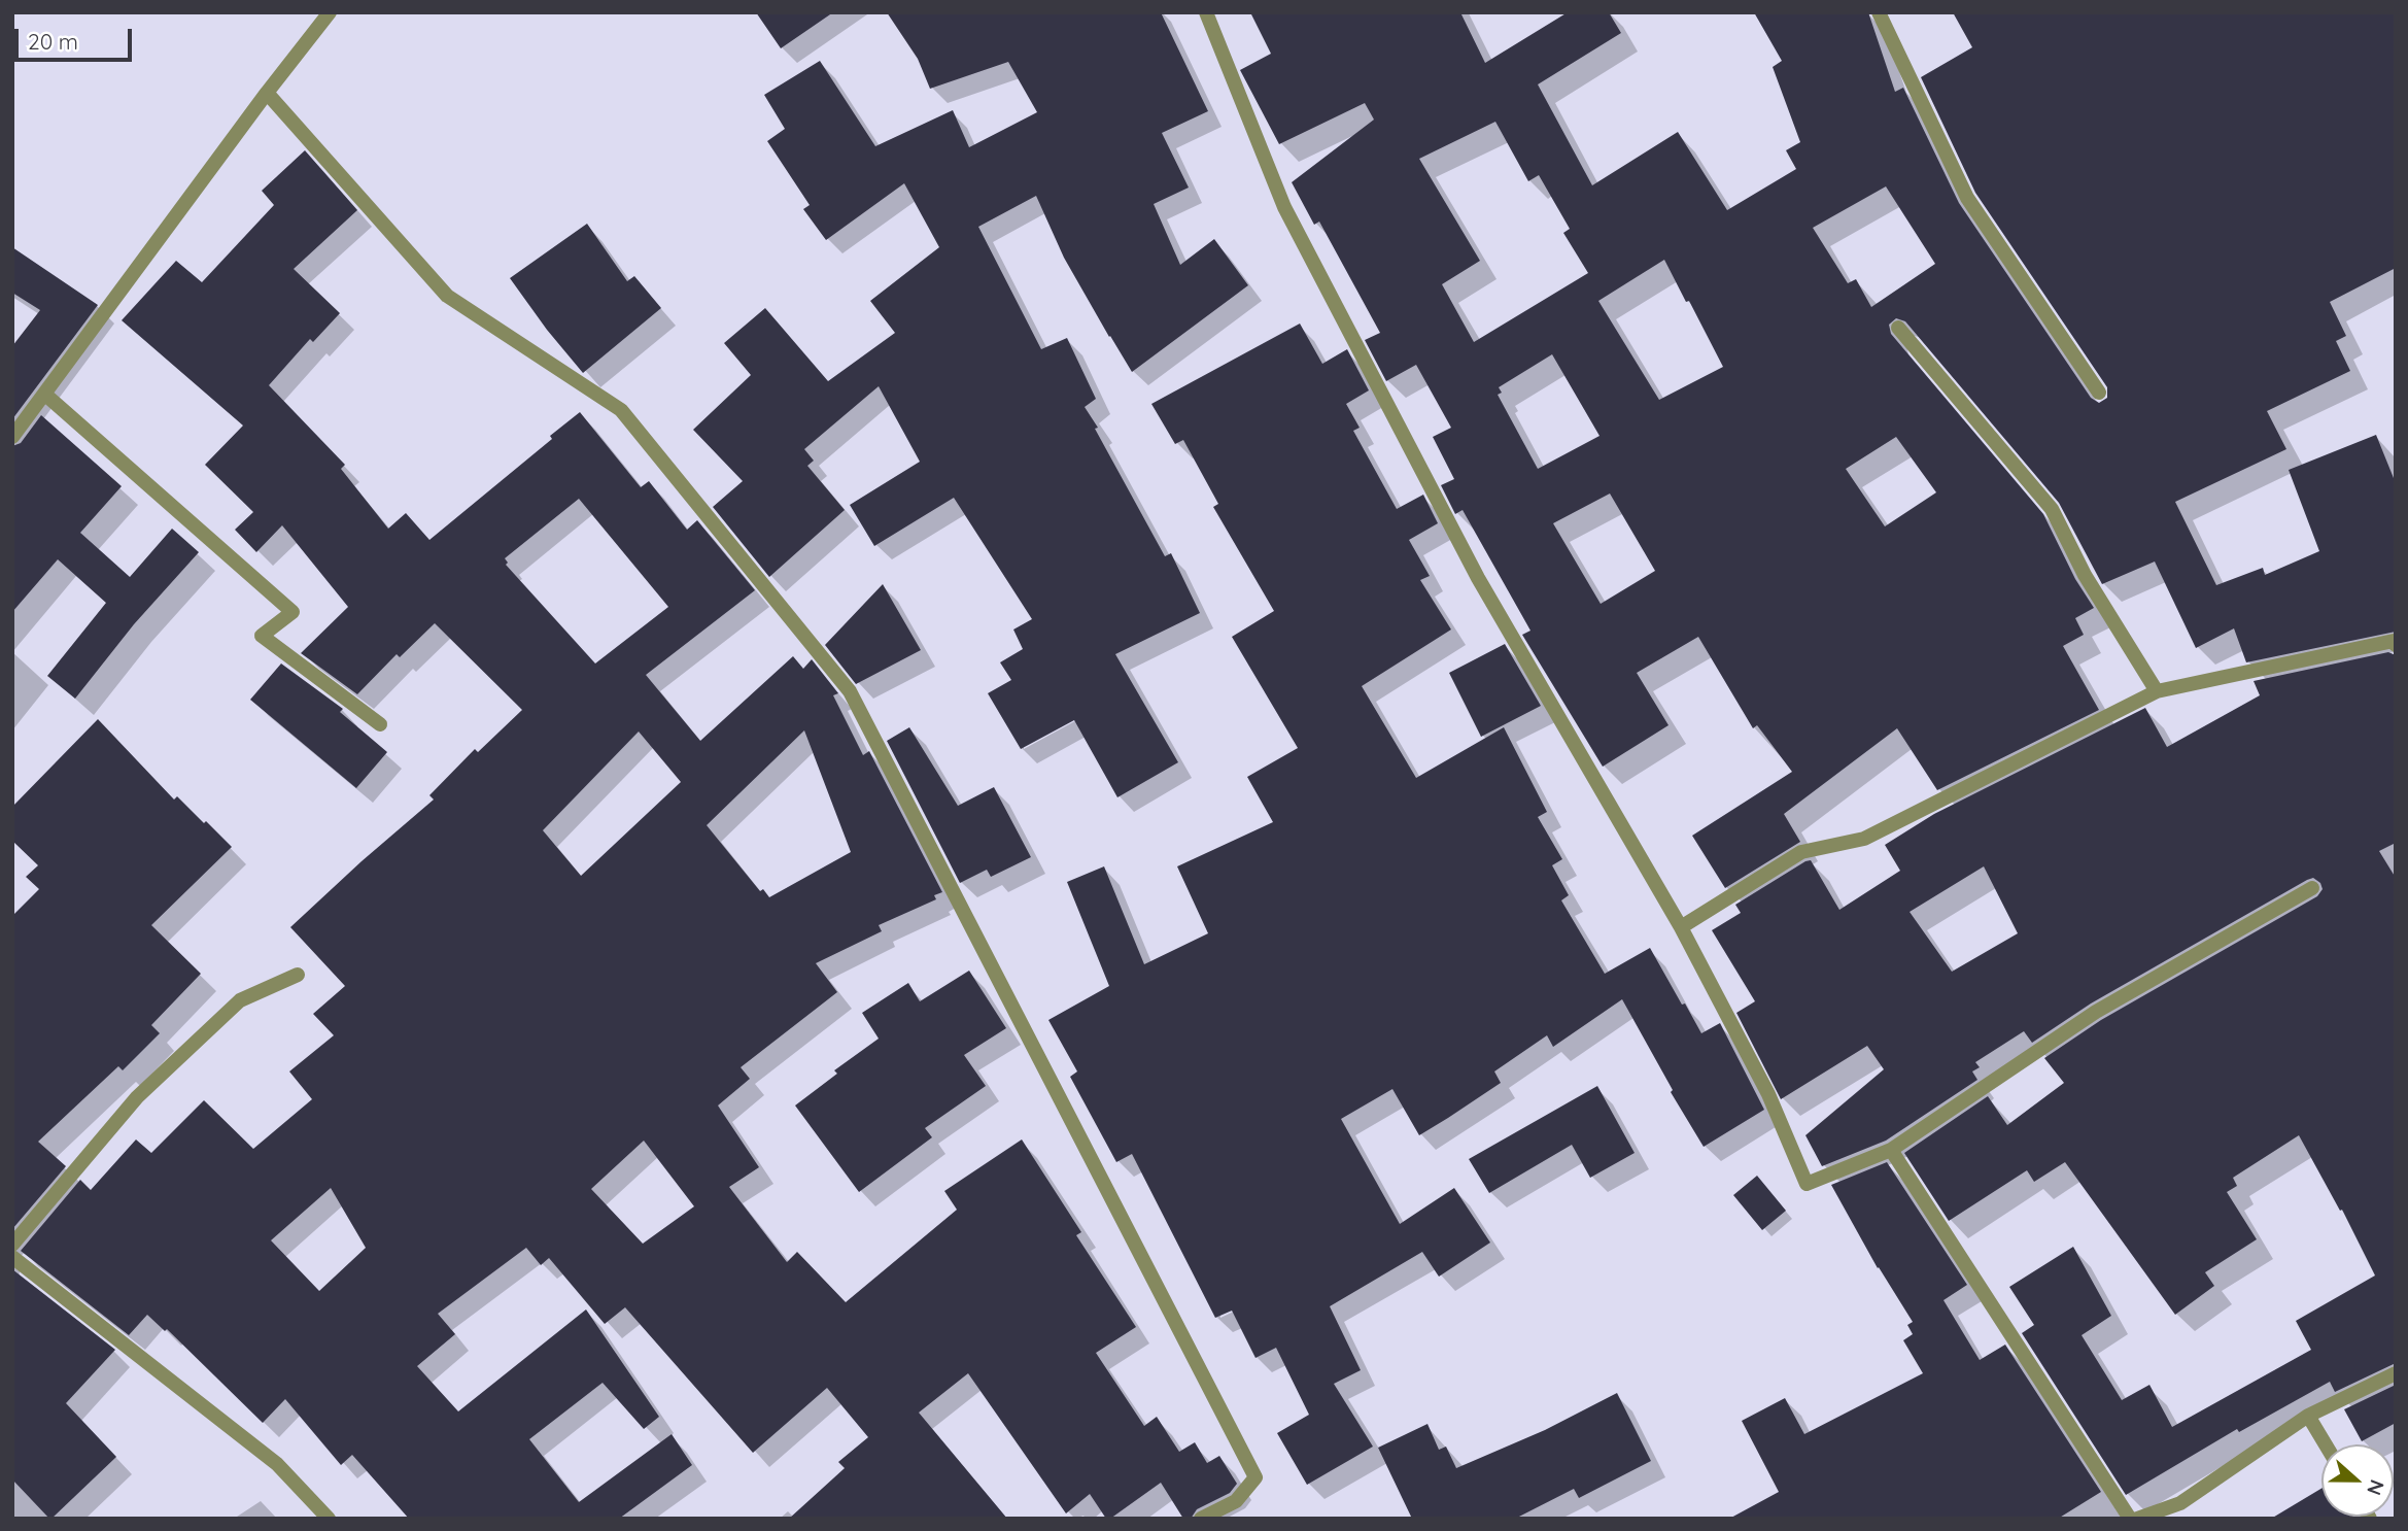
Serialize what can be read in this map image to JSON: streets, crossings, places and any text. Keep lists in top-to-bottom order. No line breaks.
{"scale_bar":"20 m","north":"right"}
